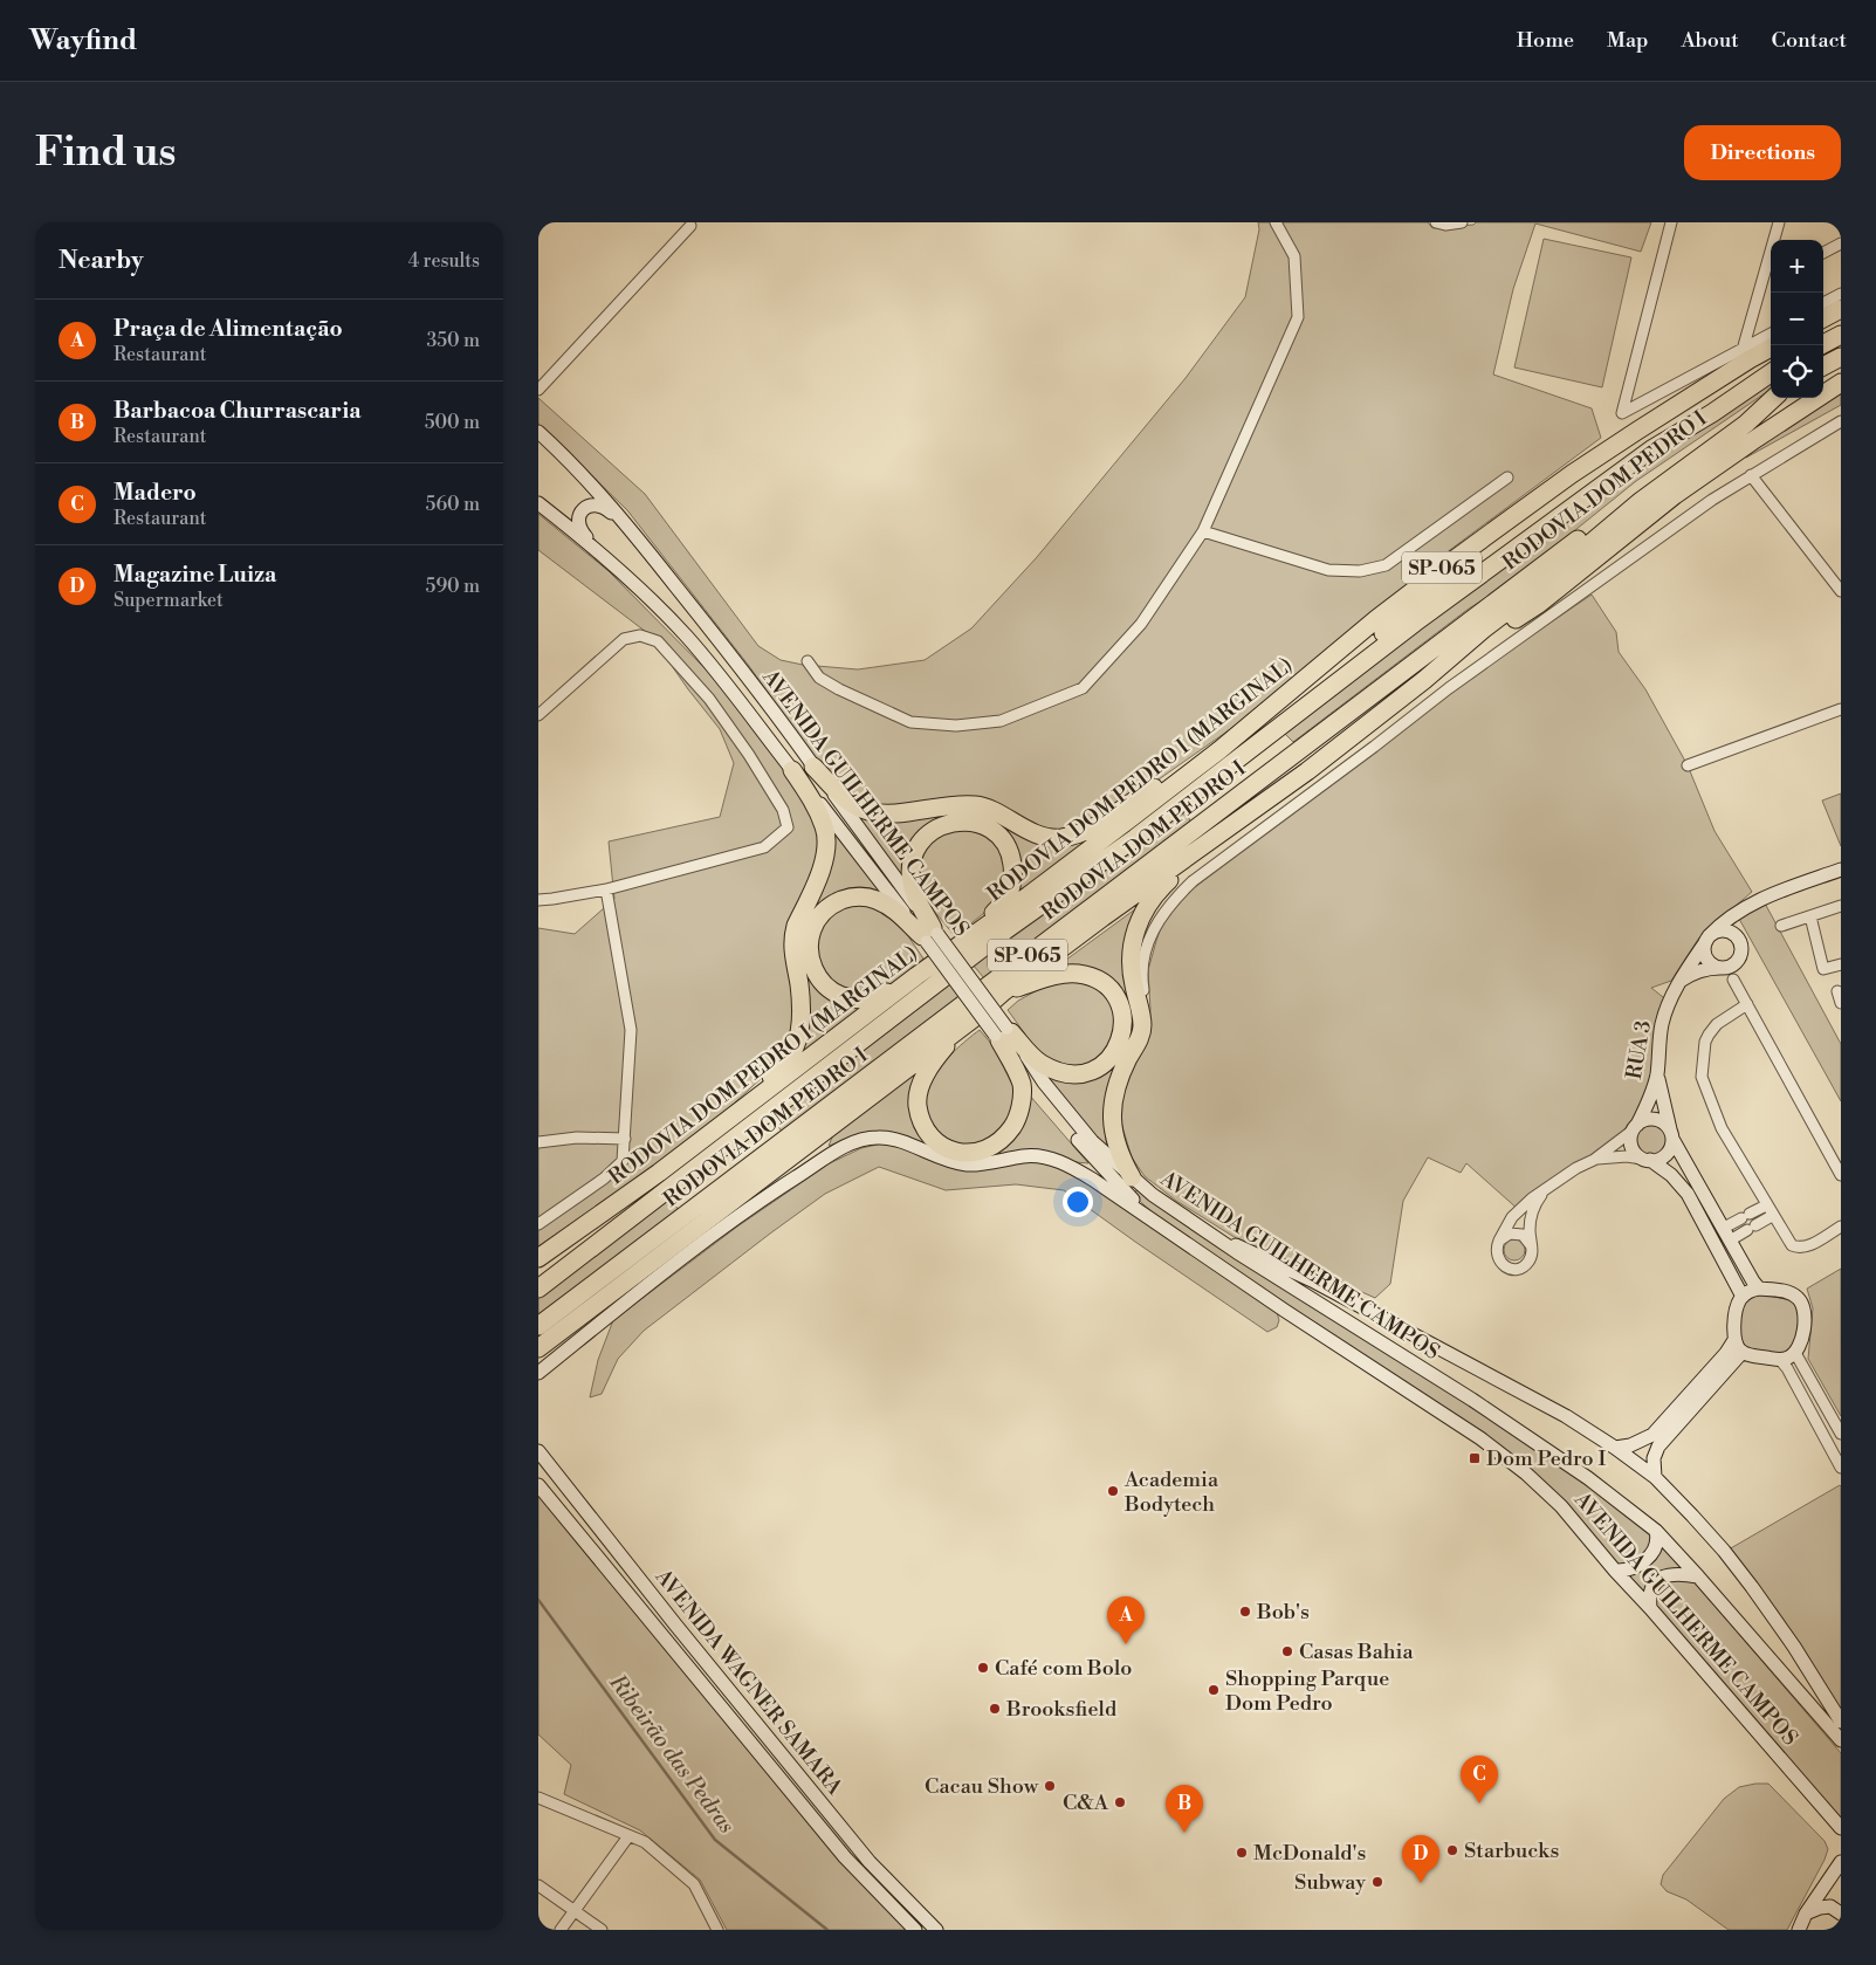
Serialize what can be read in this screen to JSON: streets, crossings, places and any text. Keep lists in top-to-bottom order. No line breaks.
{"streets":{"highway":["RODOVIA DOM PEDRO I","SP-065","RODOVIA DOM PEDRO I (MARGINAL)"],"main road":["AVENIDA GUILHERME CAMPOS","RUA 3","AVENIDA WAGNER SAMARA"]},"water":["Ribeirão das Pedras"],"places":{"transit":["Dom Pedro I"],"other":["Academia Bodytech","Bob's","Casas Bahia","Café com Bolo","Shopping Parque Dom Pedro","Brooksfield","Cacau Show","C&A","Starbucks","McDonald's","Subway"]},"page":{"header":"Wayfind","nav":["Home","Map","About","Contact"],"buttons":"Directions","title":"Find us","heading":["Nearby","4 results"],"map_buttons":["+","−"],"list":[{"mark":"A","name":"Praça de Alimentação","note":"Restaurant","value":"350 m"},{"mark":"B","name":"Barbacoa Churrascaria","note":"Restaurant","value":"500 m"},{"mark":"C","name":"Madero","note":"Restaurant","value":"560 m"},{"mark":"D","name":"Magazine Luiza","note":"Supermarket","value":"590 m"}],"pins":["A","C","B","D"]}}
